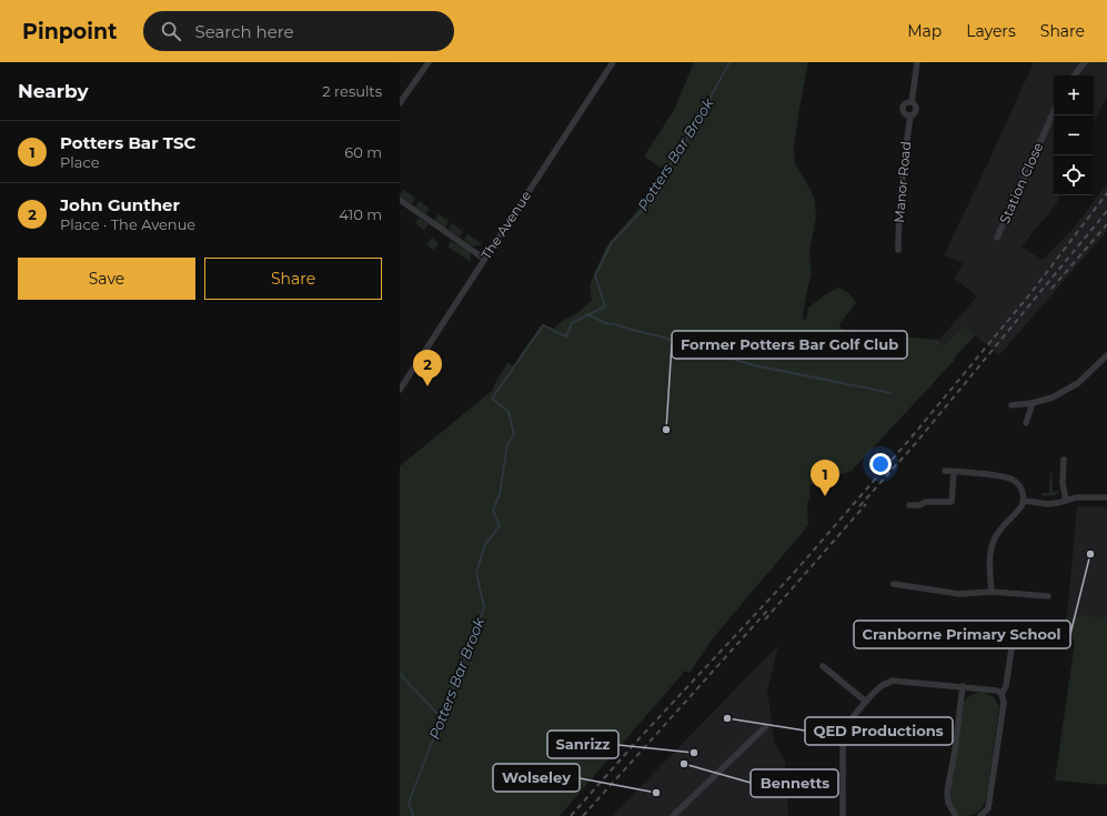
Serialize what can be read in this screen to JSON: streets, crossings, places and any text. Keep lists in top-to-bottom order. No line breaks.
{"streets":{"street":["Manor Road","Station Close","The Avenue"]},"water":["Potters Bar Brook"],"places":["Former Potters Bar Golf Club","Cranborne Primary School","QED Productions","Sanrizz","Bennetts","Wolseley"],"page":{"header":"Pinpoint","search":"Search here","nav":["Map","Layers","Share"],"heading":["Nearby","2 results"],"map_buttons":["+","−"],"list":[{"mark":"1","name":"Potters Bar TSC","note":"Place","value":"60 m"},{"mark":"2","name":"John Gunther","note":"Place · The Avenue","value":"410 m"}],"buttons":["Save","Share"],"pins":["2","1"]}}
